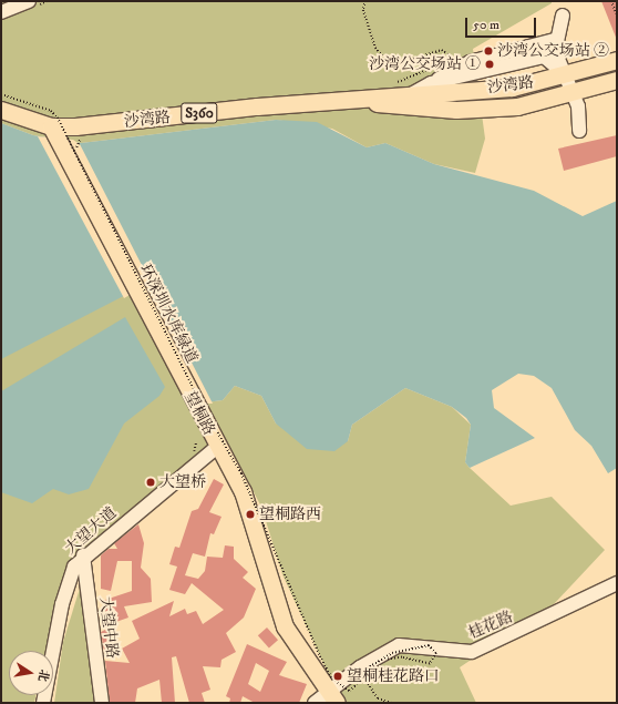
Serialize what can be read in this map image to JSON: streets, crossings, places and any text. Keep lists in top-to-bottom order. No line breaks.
{"streets":{"main road":["沙湾路","S360","望桐路"],"street":["大望大道","桂花路","大望中路"],"path":["环深圳水库緑道"]},"crossings":[["沙湾路","望桐路"],["望桐路","大望大道"],["望桐路","桂花路"],["大望大道","大望中路"]],"places":["沙湾公交场站 ②","沙湾公交场站 ①","大望桥","望桐路西","望桐桂花路口"],"scale_bar":"50 m","north":"right"}
